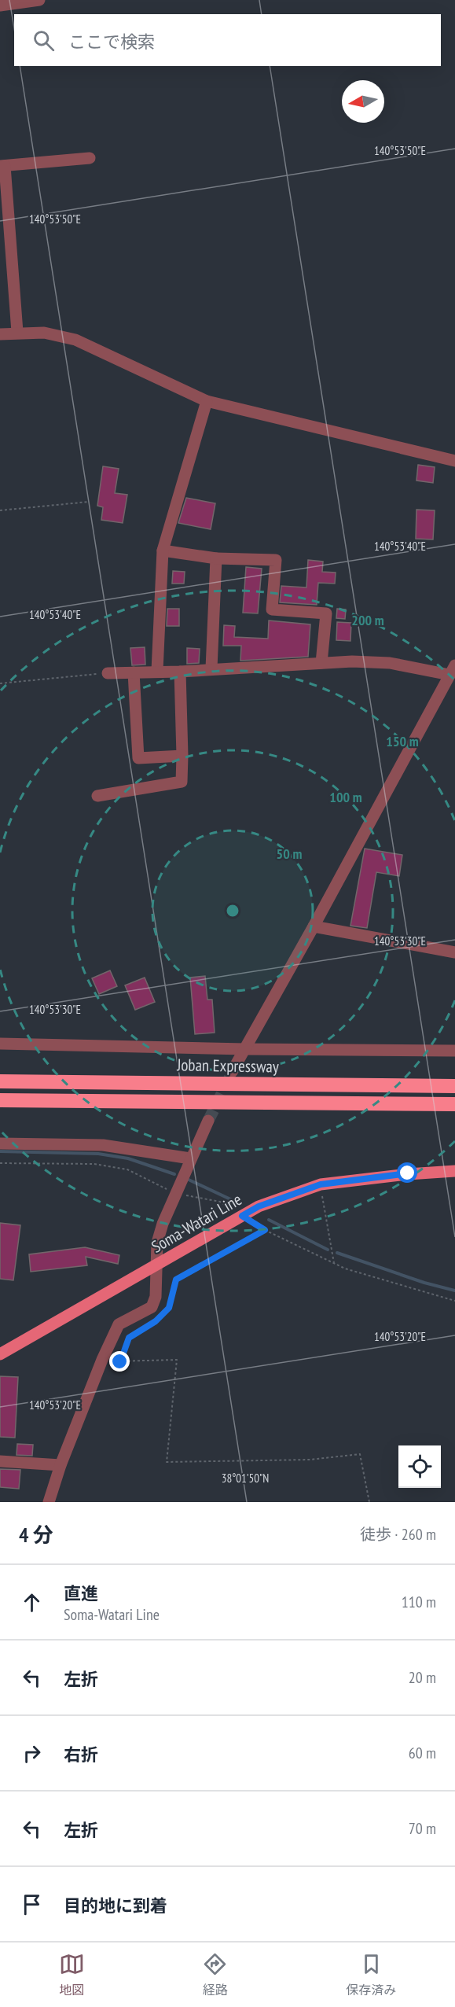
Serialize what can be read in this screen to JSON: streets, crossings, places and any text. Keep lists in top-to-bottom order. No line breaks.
{"streets":{"highway":["Joban Expressway"],"main road":["Soma-Watari Line"]},"north":"left","page":{"search":"ここで検索","heading":["4 分","徒歩 · 260 m"],"list":[["直進","Soma-Watari Line","110 m"],["左折","20 m"],["右折","60 m"],["左折","70 m"],"目的地に到着"],"nav":["地図","経路","保存済み"]},"coordinates":["140°53'50\"E","140°53'40\"E","140°53'30\"E","140°53'20\"E","38°01'50\"N"],"rings":["200 m","150 m","100 m","50 m"]}
